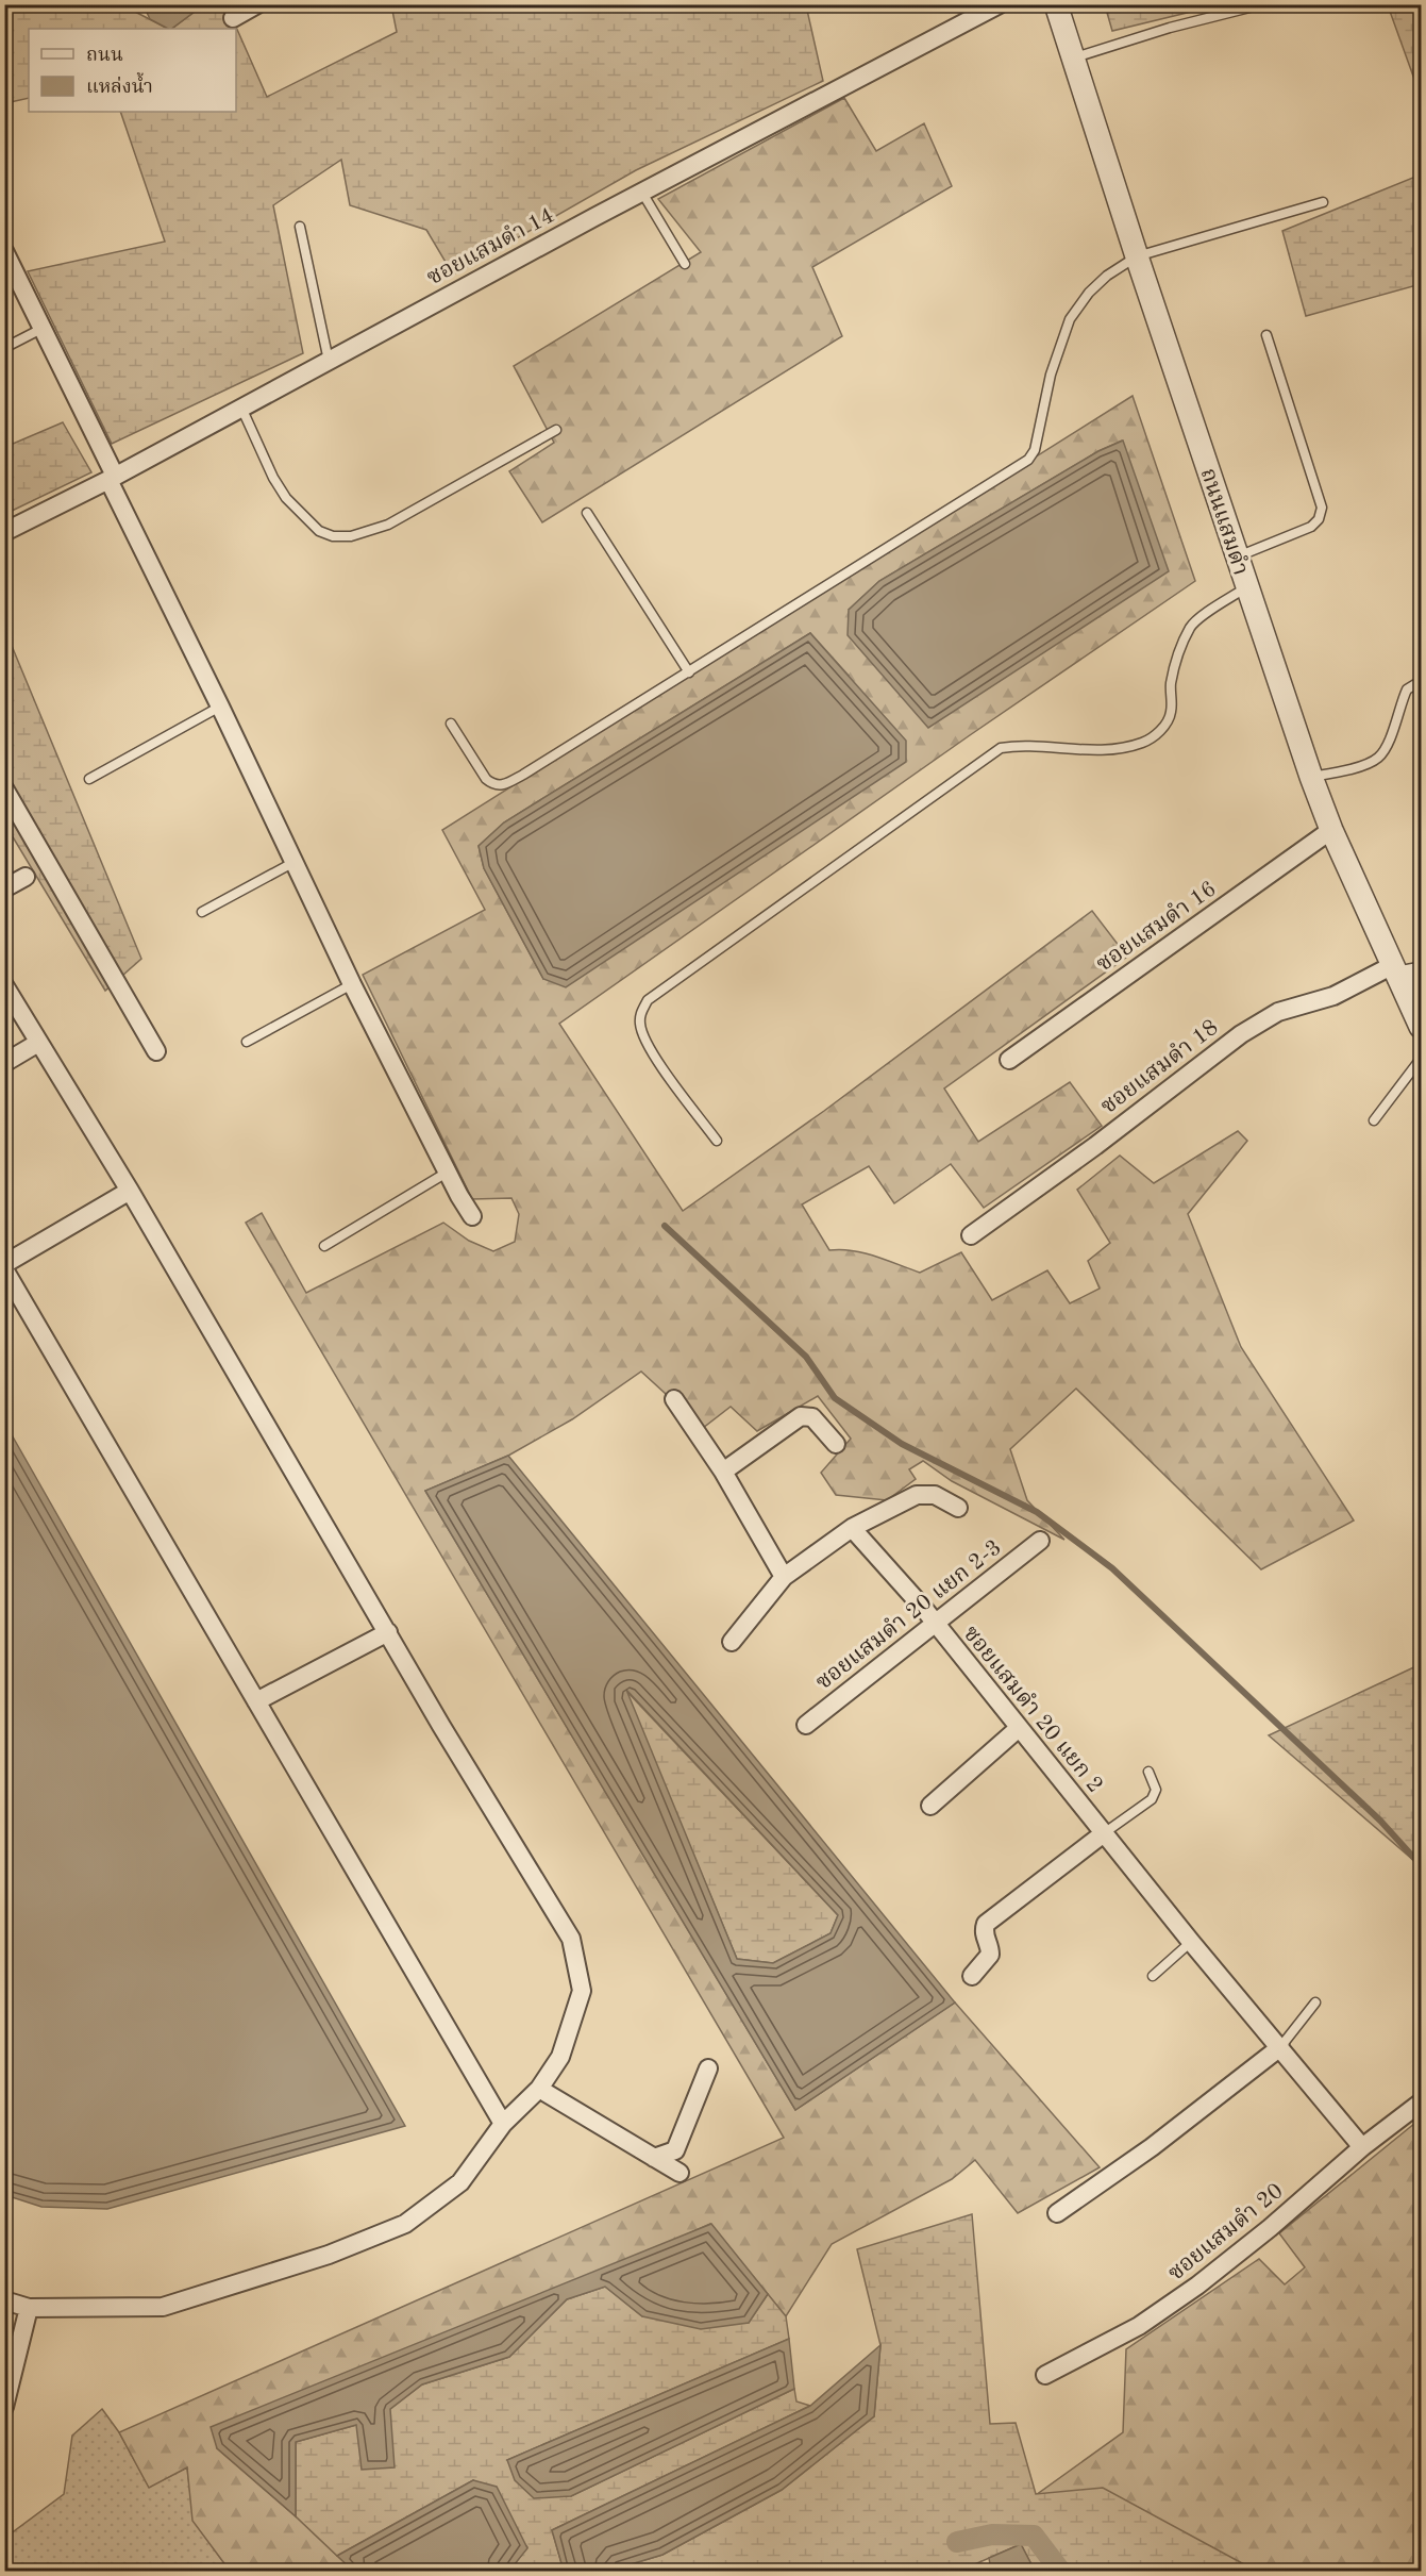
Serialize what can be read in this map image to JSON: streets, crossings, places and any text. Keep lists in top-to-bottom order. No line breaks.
{"streets":{"street":["ซอยแสมดำ 14","ถนนแสมดำ","ซอยแสมดำ 16","ซอยแสมดำ 18","ซอยแสมดำ 20 แยก 2-3","ซอยแสมดำ 20 แยก 2","ซอยแสมดำ 20"]},"crossings":[["ถนนแสมดำ","ซอยแสมดำ 16"],["ถนนแสมดำ","ซอยแสมดำ 18"],["ซอยแสมดำ 20 แยก 2-3","ซอยแสมดำ 20 แยก 2"],["ซอยแสมดำ 20 แยก 2","ซอยแสมดำ 20"]],"legend":["ถนน","แหล่งน้ำ"]}
